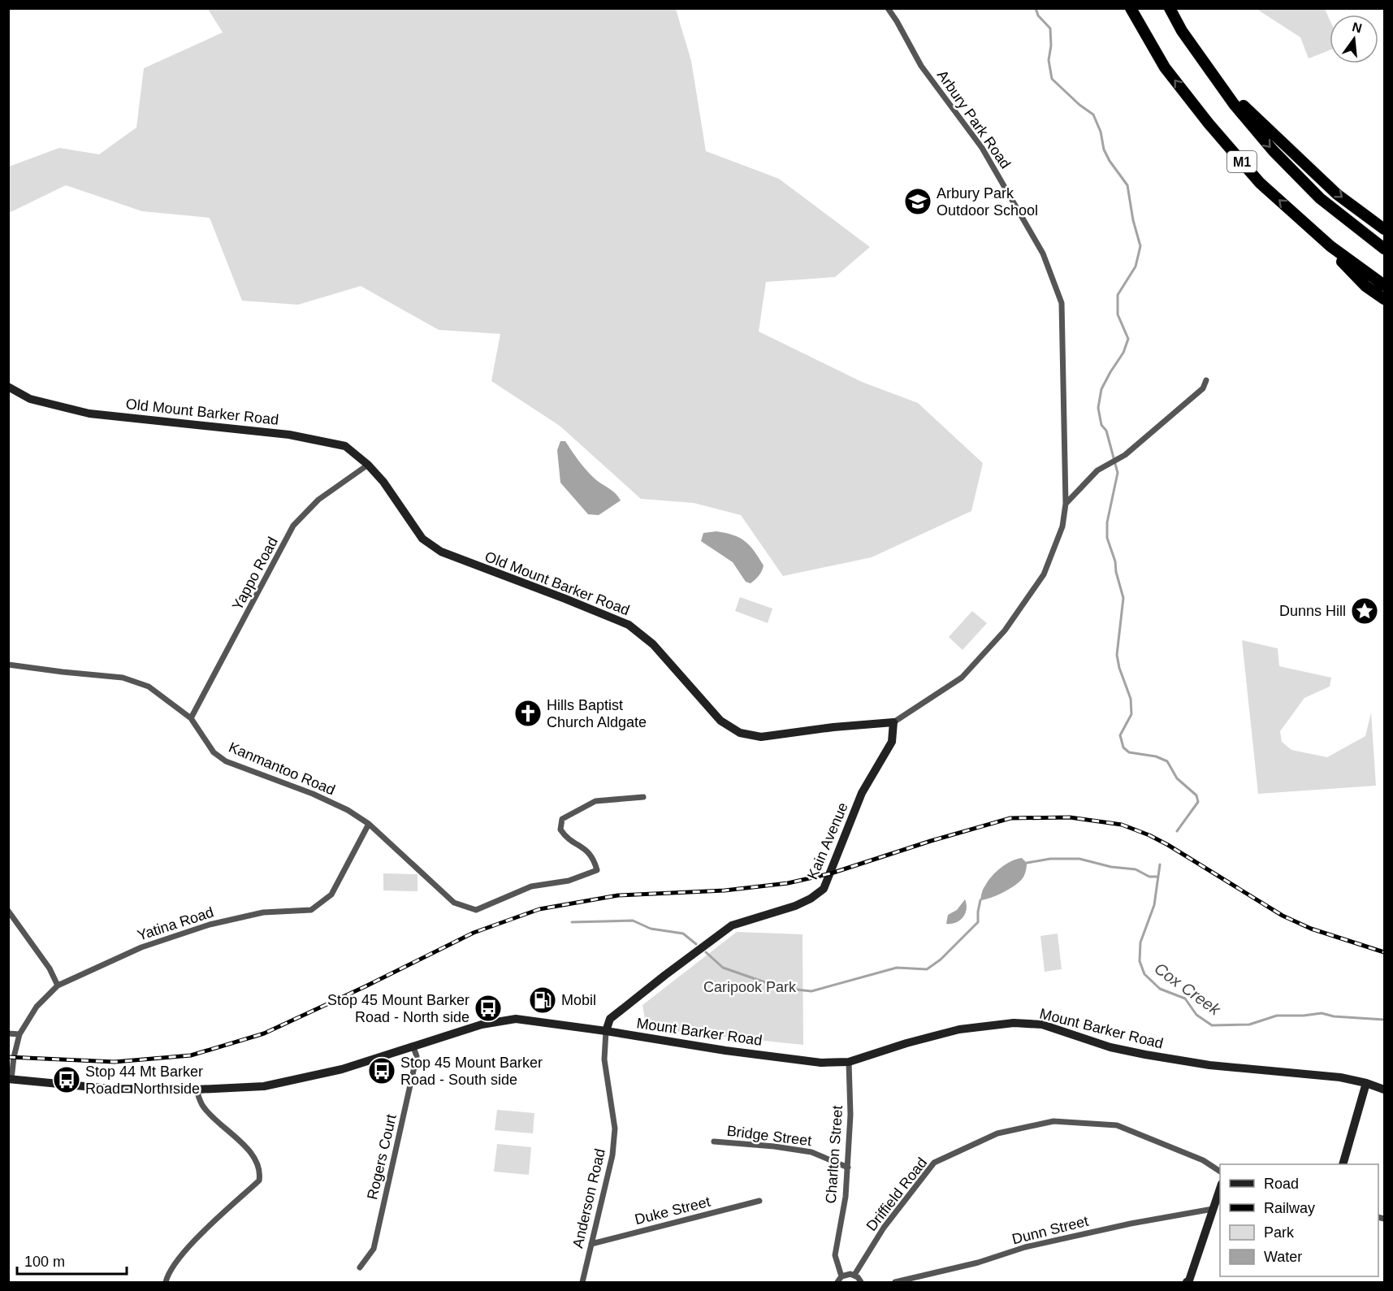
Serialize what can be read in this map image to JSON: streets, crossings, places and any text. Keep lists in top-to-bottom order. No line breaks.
{"streets":{"highway":["M1"],"main road":["Old Mount Barker Road","Kain Avenue","Mount Barker Road"],"street":["Arbury Park Road","Yappo Road","Kanmantoo Road","Yatina Road","Bridge Street","Charlton Street","Rogers Court","Driffield Road","Anderson Road","Duke Street","Dunn Street"]},"crossings":[["Arbury Park Road","Old Mount Barker Road"],["Old Mount Barker Road","Yappo Road"],["Old Mount Barker Road","Kain Avenue"],["Yappo Road","Kanmantoo Road"],["Kanmantoo Road","Yatina Road"],["Kain Avenue","Mount Barker Road"],["Kain Avenue","Anderson Road"],["Yatina Road","Mount Barker Road"],["Mount Barker Road","Charlton Street"],["Mount Barker Road","Rogers Court"],["Mount Barker Road","Anderson Road"],["Bridge Street","Charlton Street"],["Anderson Road","Duke Street"]],"water":["Cox Creek"],"parks":["Caripook Park"],"places":{"school or university":["Arbury Park Outdoor School"],"place":["Dunns Hill"],"church":["Hills Baptist Church Aldgate"],"fuel station":["Mobil"],"bus stop":["Stop 45 Mount Barker Road - North side","Stop 45 Mount Barker Road - South side","Stop 44 Mt Barker Road - North side"]},"legend":["Road","Railway","Park","Water"],"scale_bar":"100 m","north":"top"}
